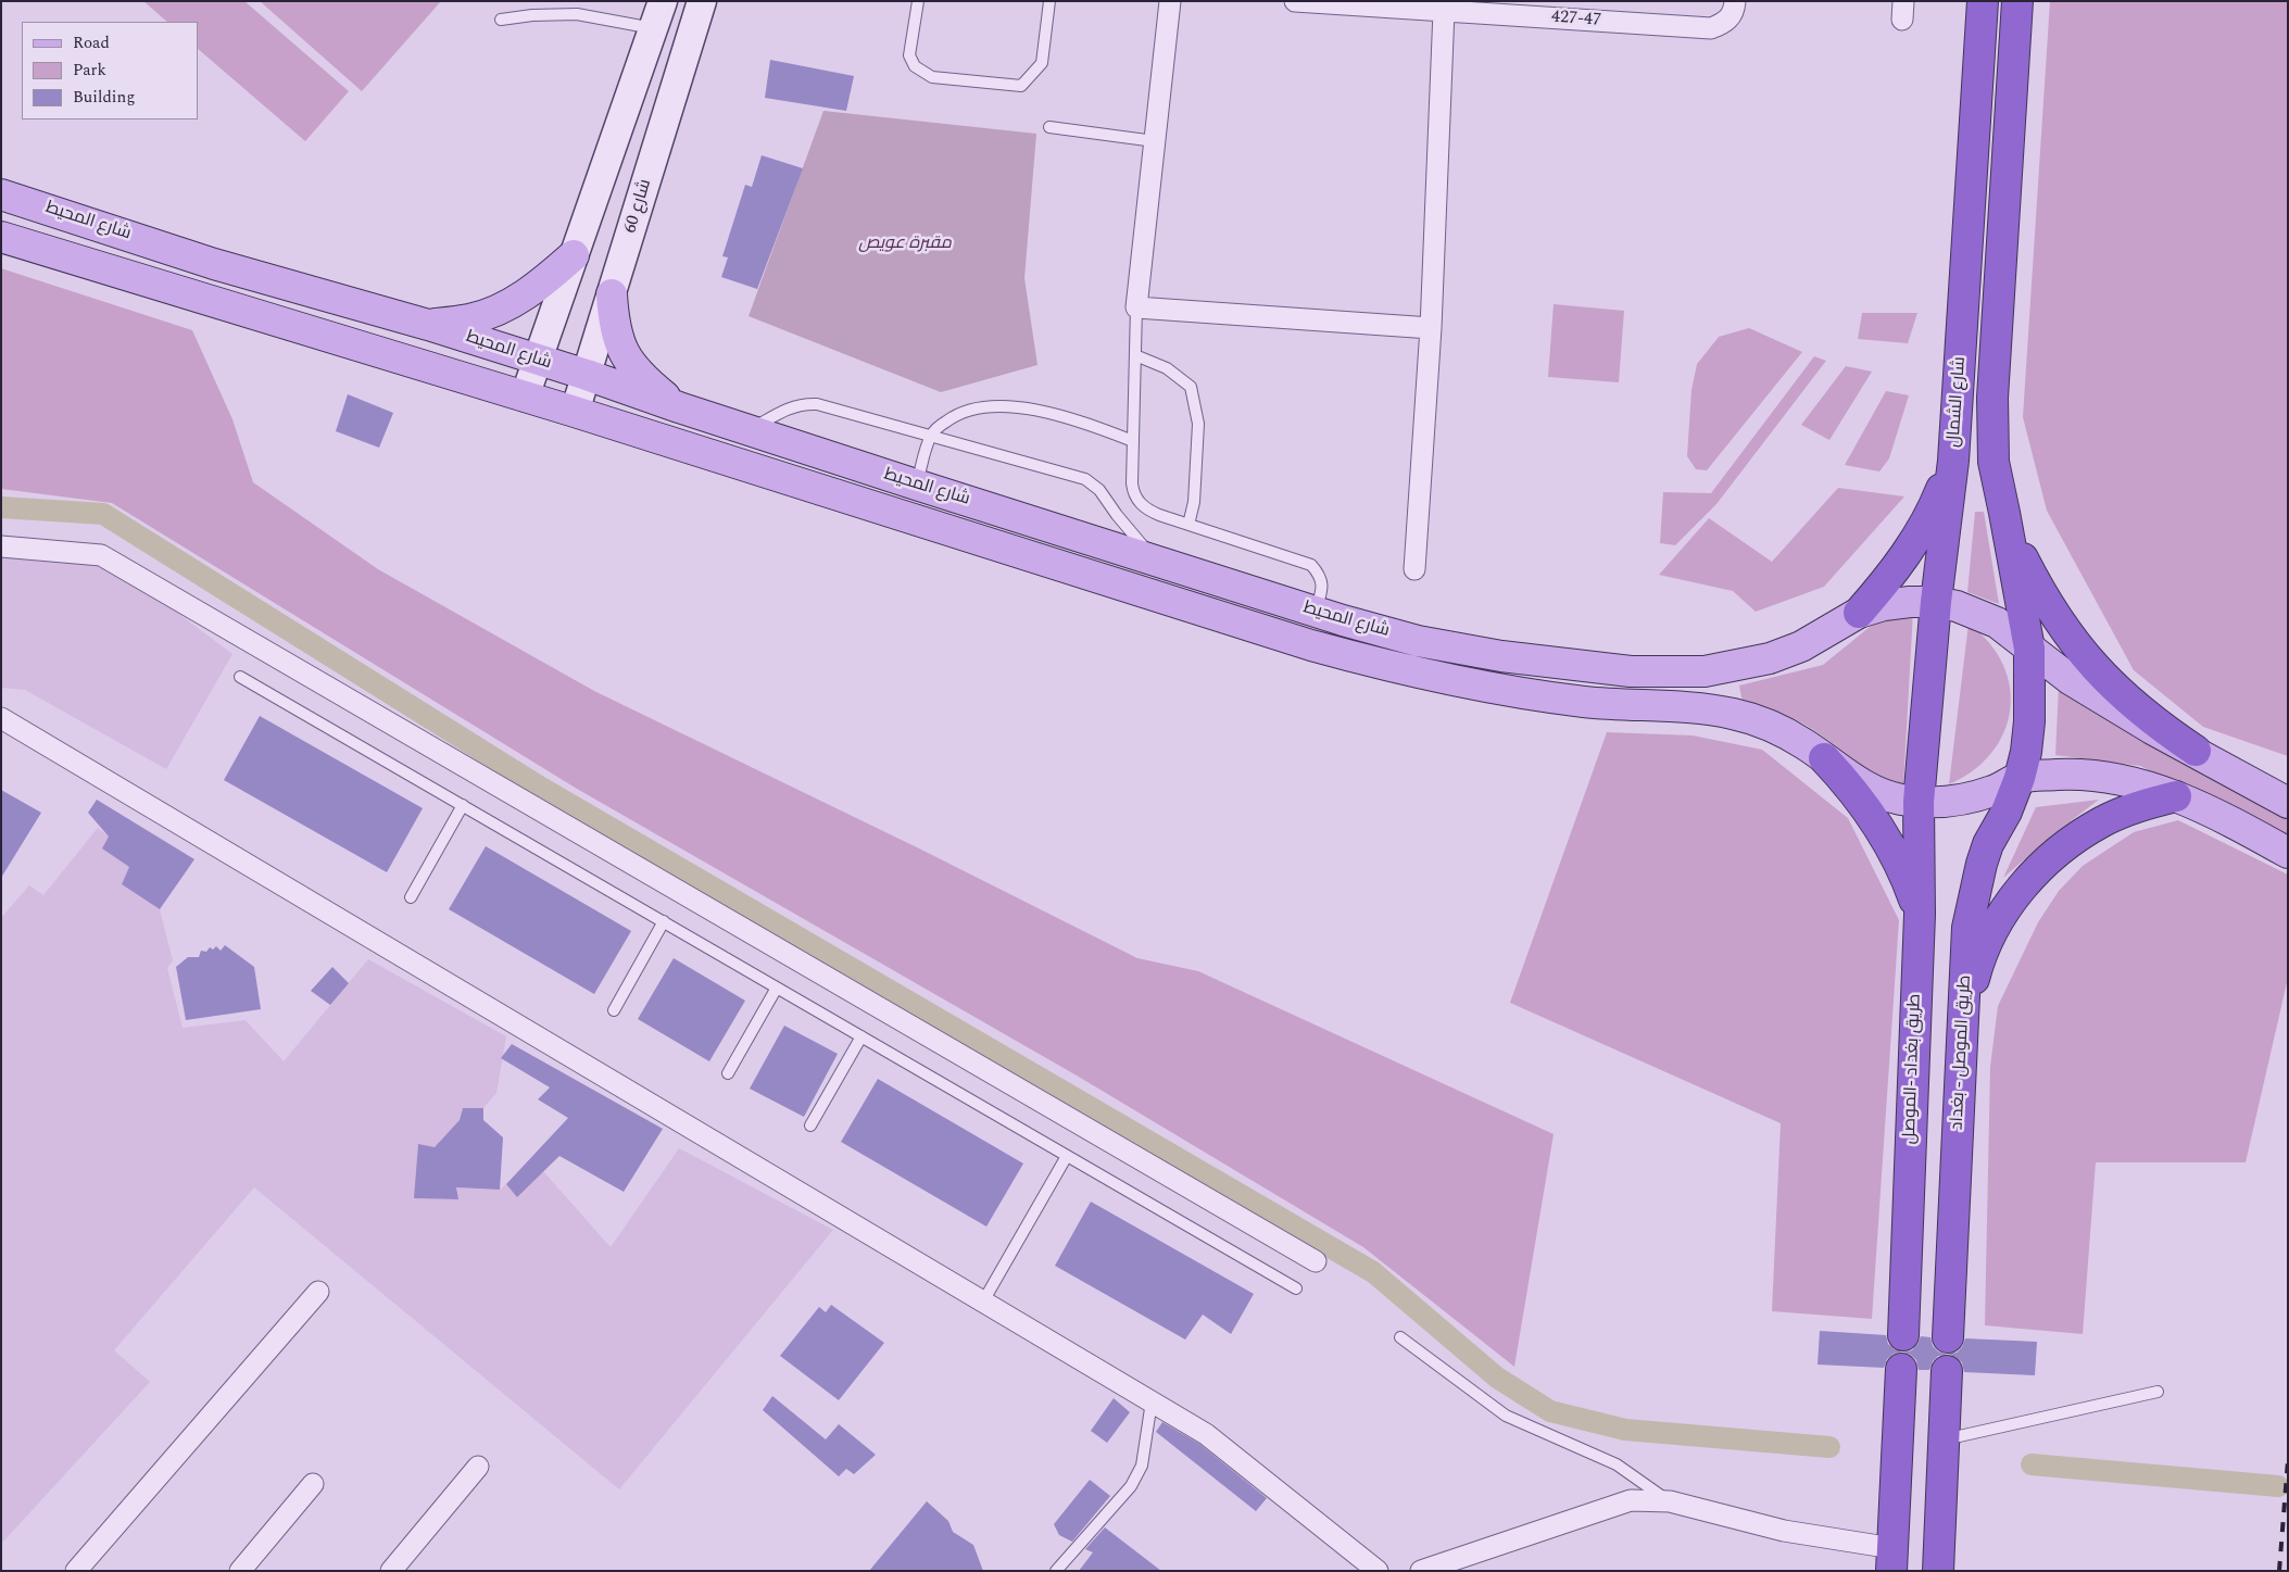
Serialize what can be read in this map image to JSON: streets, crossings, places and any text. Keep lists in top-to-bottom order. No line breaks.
{"streets":{"highway":["شارع الشمال","طريق الموصل - بغداد","طريق بغداد -الموصل"],"main road":["شارع المحيط"],"street":["427-47","شارع 60"]},"crossings":[["شارع 60","شارع المحيط"],["شارع المحيط","شارع الشمال"],["شارع المحيط","طريق الموصل - بغداد"],["شارع المحيط","طريق بغداد -الموصل"],["شارع الشمال","طريق الموصل - بغداد"],["شارع الشمال","طريق بغداد -الموصل"]],"parks":["مقبرة عويص"],"legend":["Road","Park","Building"]}
